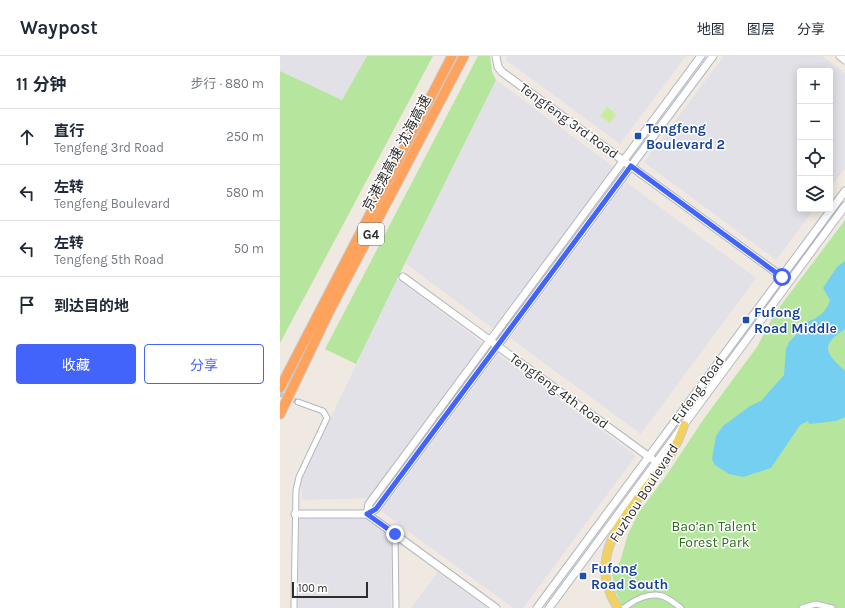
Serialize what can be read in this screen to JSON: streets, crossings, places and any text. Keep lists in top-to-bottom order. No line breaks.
{"streets":{"highway":["京港澳高速 沈海高速","G4"],"main road":["Fuzhou Boulevard"],"street":["Tengfeng 3rd Road","Fufeng Road","Tengfeng 4th Road"]},"crossings":[["Tengfeng 3rd Road","Fufeng Road"],["Fufeng Road","Tengfeng 4th Road"],["Fufeng Road","Fuzhou Boulevard"]],"parks":["Bao’an Talent Forest Park"],"places":{"transit":["Tengfeng Boulevard 2","Fufong Road Middle","Fufong Road South"]},"scale_bar":"100 m","page":{"header":"Waypost","nav":["地图","图层","分享"],"heading":["11 分钟","步行 · 880 m"],"map_buttons":["+","−"],"list":[["直行","Tengfeng 3rd Road","250 m"],["左转","Tengfeng Boulevard","580 m"],["左转","Tengfeng 5th Road","50 m"],"到达目的地"],"buttons":["收藏","分享"],"scale":"100 m"}}
